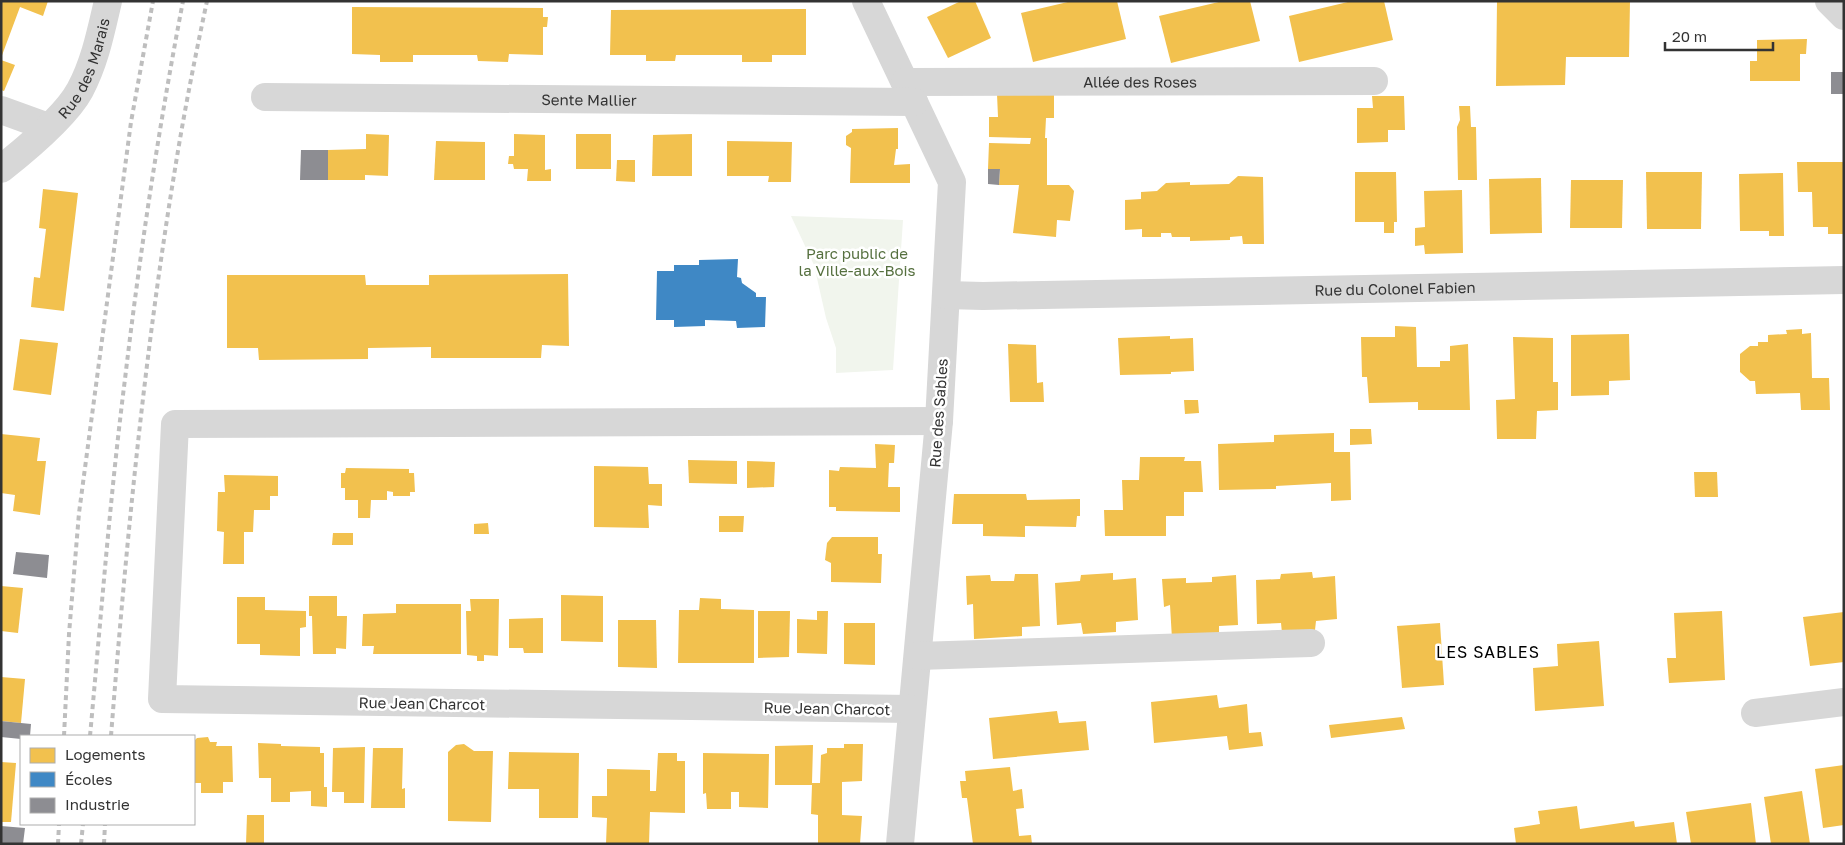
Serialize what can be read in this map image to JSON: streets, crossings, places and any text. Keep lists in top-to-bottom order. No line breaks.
{"streets":{"street":["Rue des Marais","Allée des Roses","Sente Mallier","Rue du Colonel Fabien","Rue des Sables","Rue Jean Charcot"]},"crossings":[["Allée des Roses","Sente Mallier"],["Allée des Roses","Rue des Sables"],["Sente Mallier","Rue des Sables"],["Rue du Colonel Fabien","Rue des Sables"],["Rue des Sables","Rue Jean Charcot"]],"districts":["LES SABLES"],"parks":["Parc public de la Ville-aux-Bois"],"legend":["Logements","Écoles","Industrie"],"scale_bar":"20 m"}
